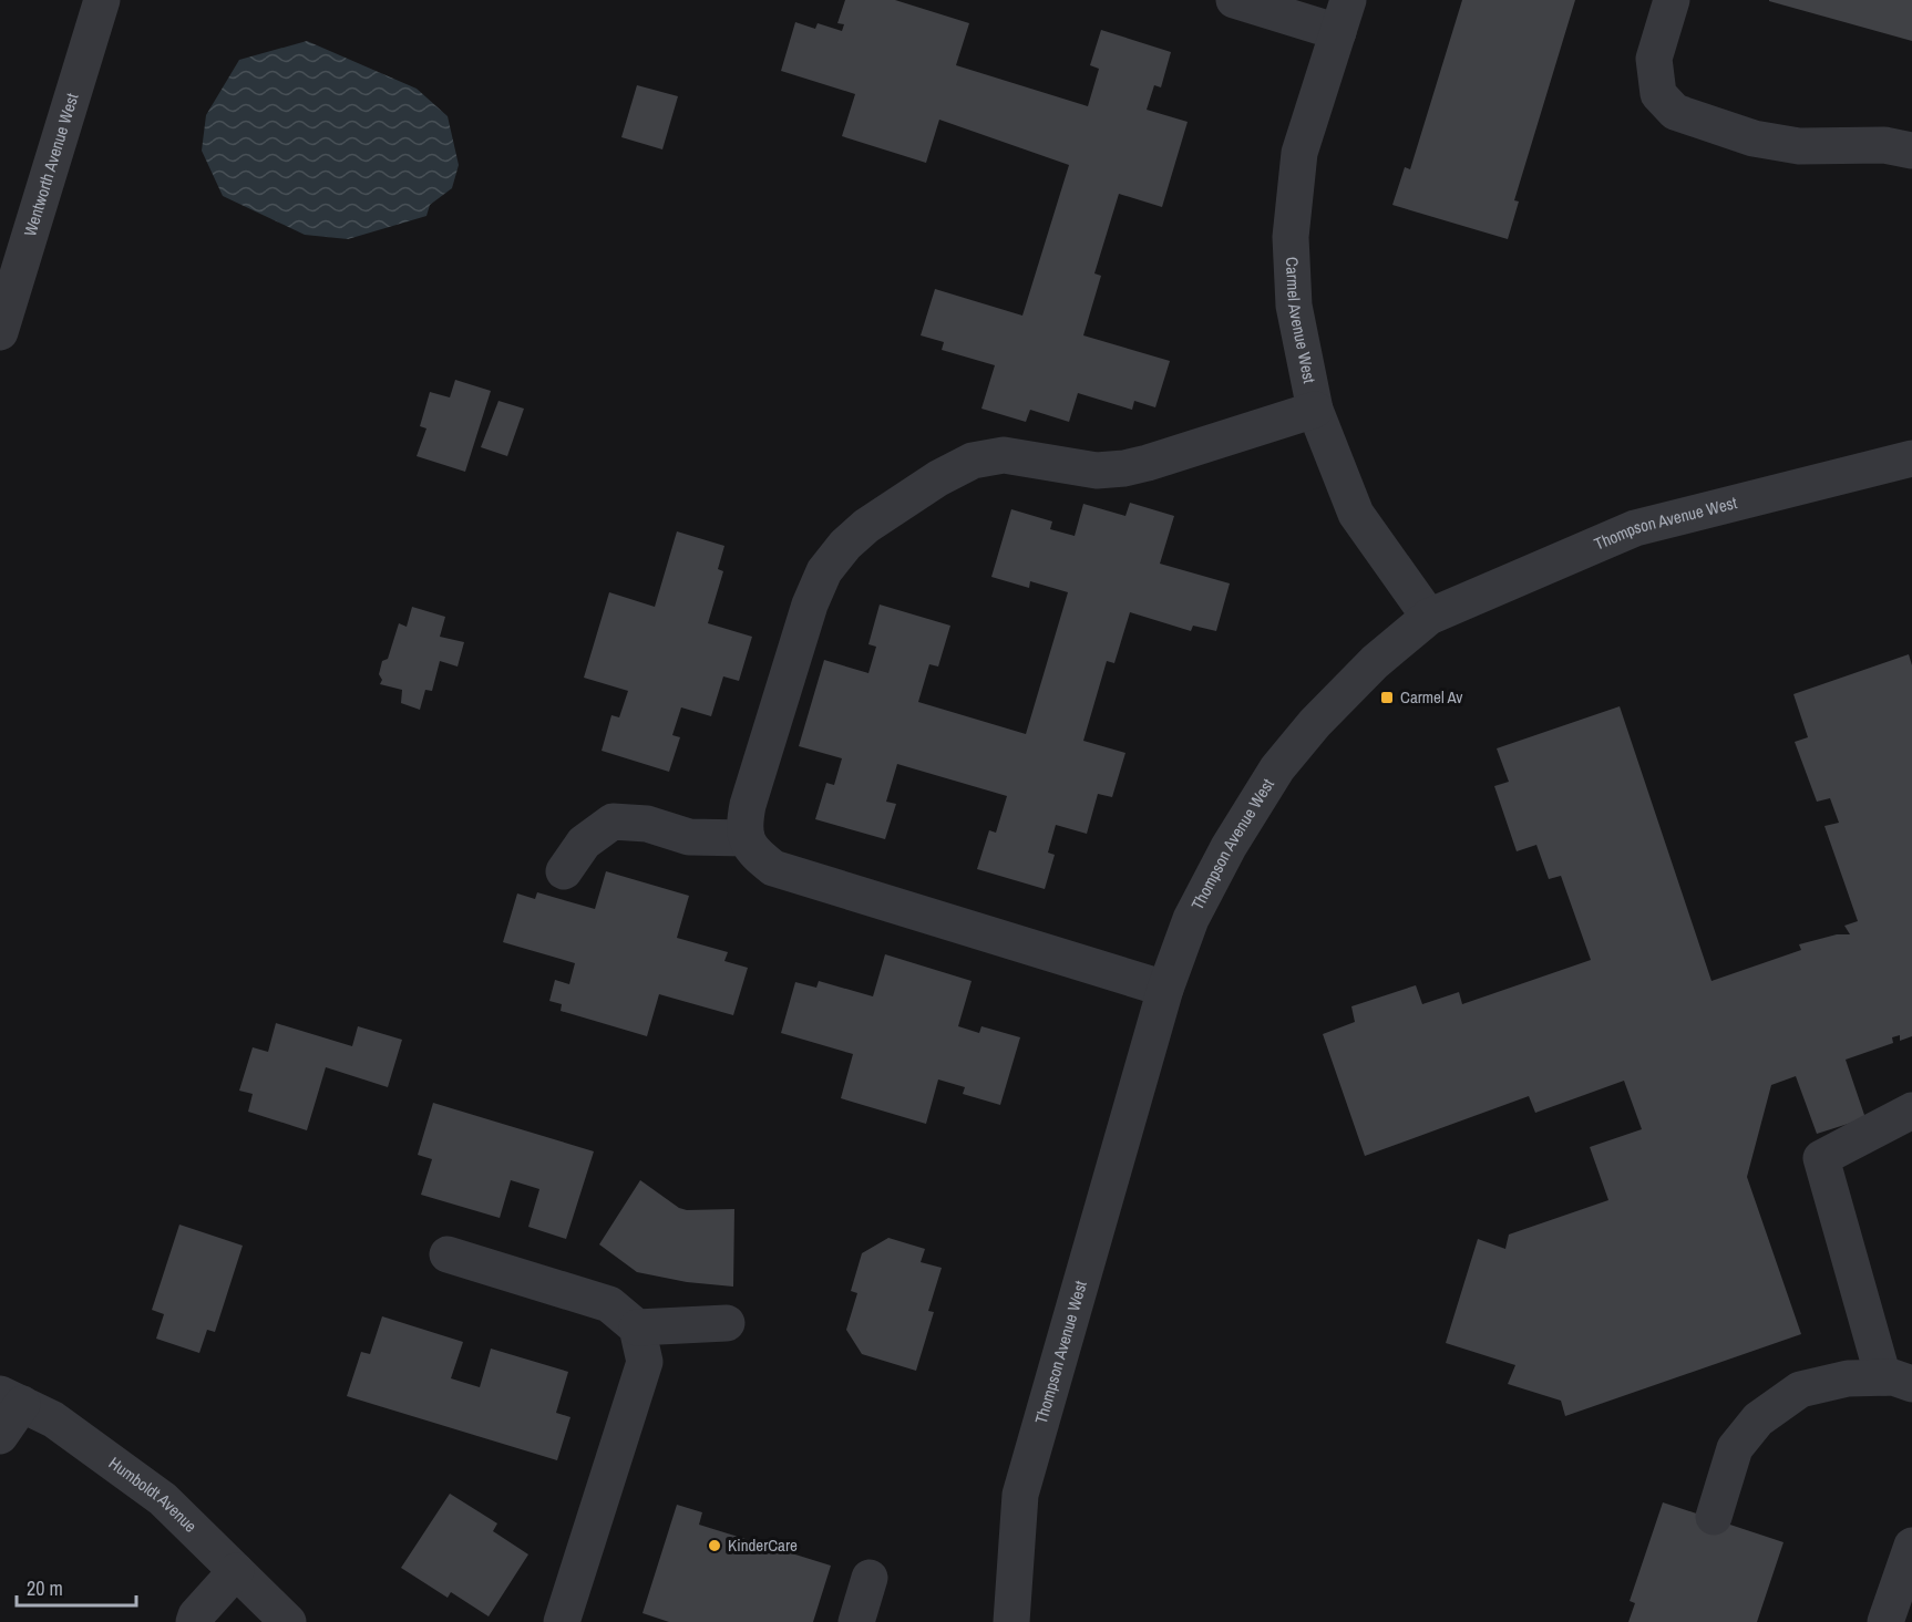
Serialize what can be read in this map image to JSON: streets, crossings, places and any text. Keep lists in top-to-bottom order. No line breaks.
{"streets":{"street":["Wentworth Avenue West","Carmel Avenue West","Thompson Avenue West","Humboldt Avenue"]},"crossings":[["Carmel Avenue West","Thompson Avenue West"]],"places":{"transit":["Carmel Av"],"other":["KinderCare"]},"scale_bar":"20 m"}
